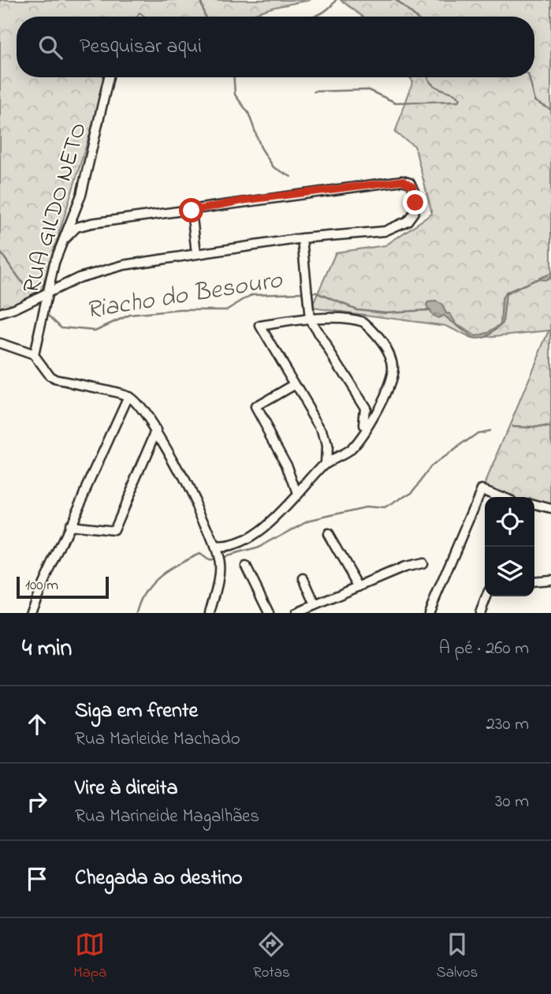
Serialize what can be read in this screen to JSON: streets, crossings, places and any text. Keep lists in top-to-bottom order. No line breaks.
{"streets":{"street":["RUA GILDO NETO"]},"water":["Riacho do Besouro"],"scale_bar":"100 m","page":{"search":"Pesquisar aqui","scale":"100 m","heading":["4 min","A pé · 260 m"],"list":[["Siga em frente","Rua Marleide Machado","230 m"],["Vire à direita","Rua Marineide Magalhães","30 m"],"Chegada ao destino"],"nav":["Mapa","Rotas","Salvos"]}}
